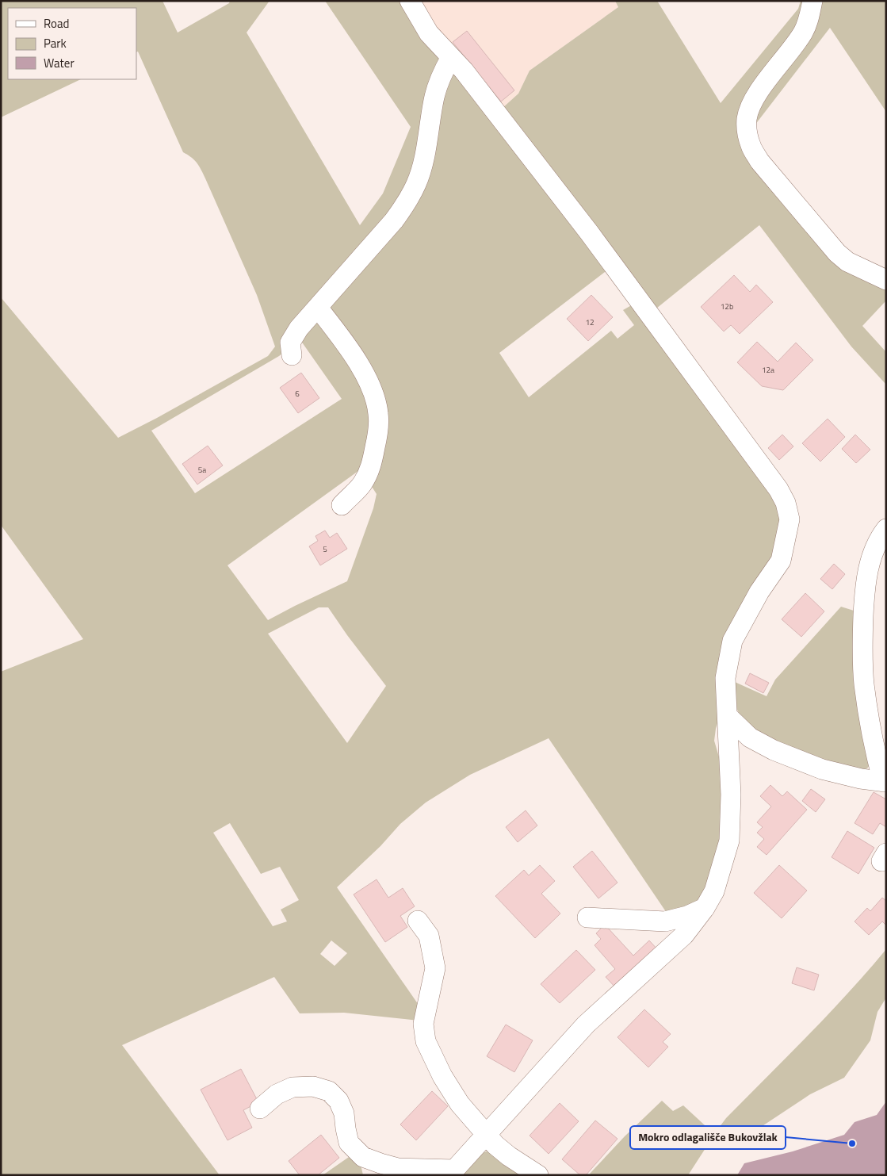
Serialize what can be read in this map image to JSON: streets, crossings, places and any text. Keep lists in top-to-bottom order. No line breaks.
{"places":["Mokro odlagališče Bukovžlak"],"house_numbers":["12b","12","12a","6","5a","5"],"legend":["Road","Park","Water"]}
